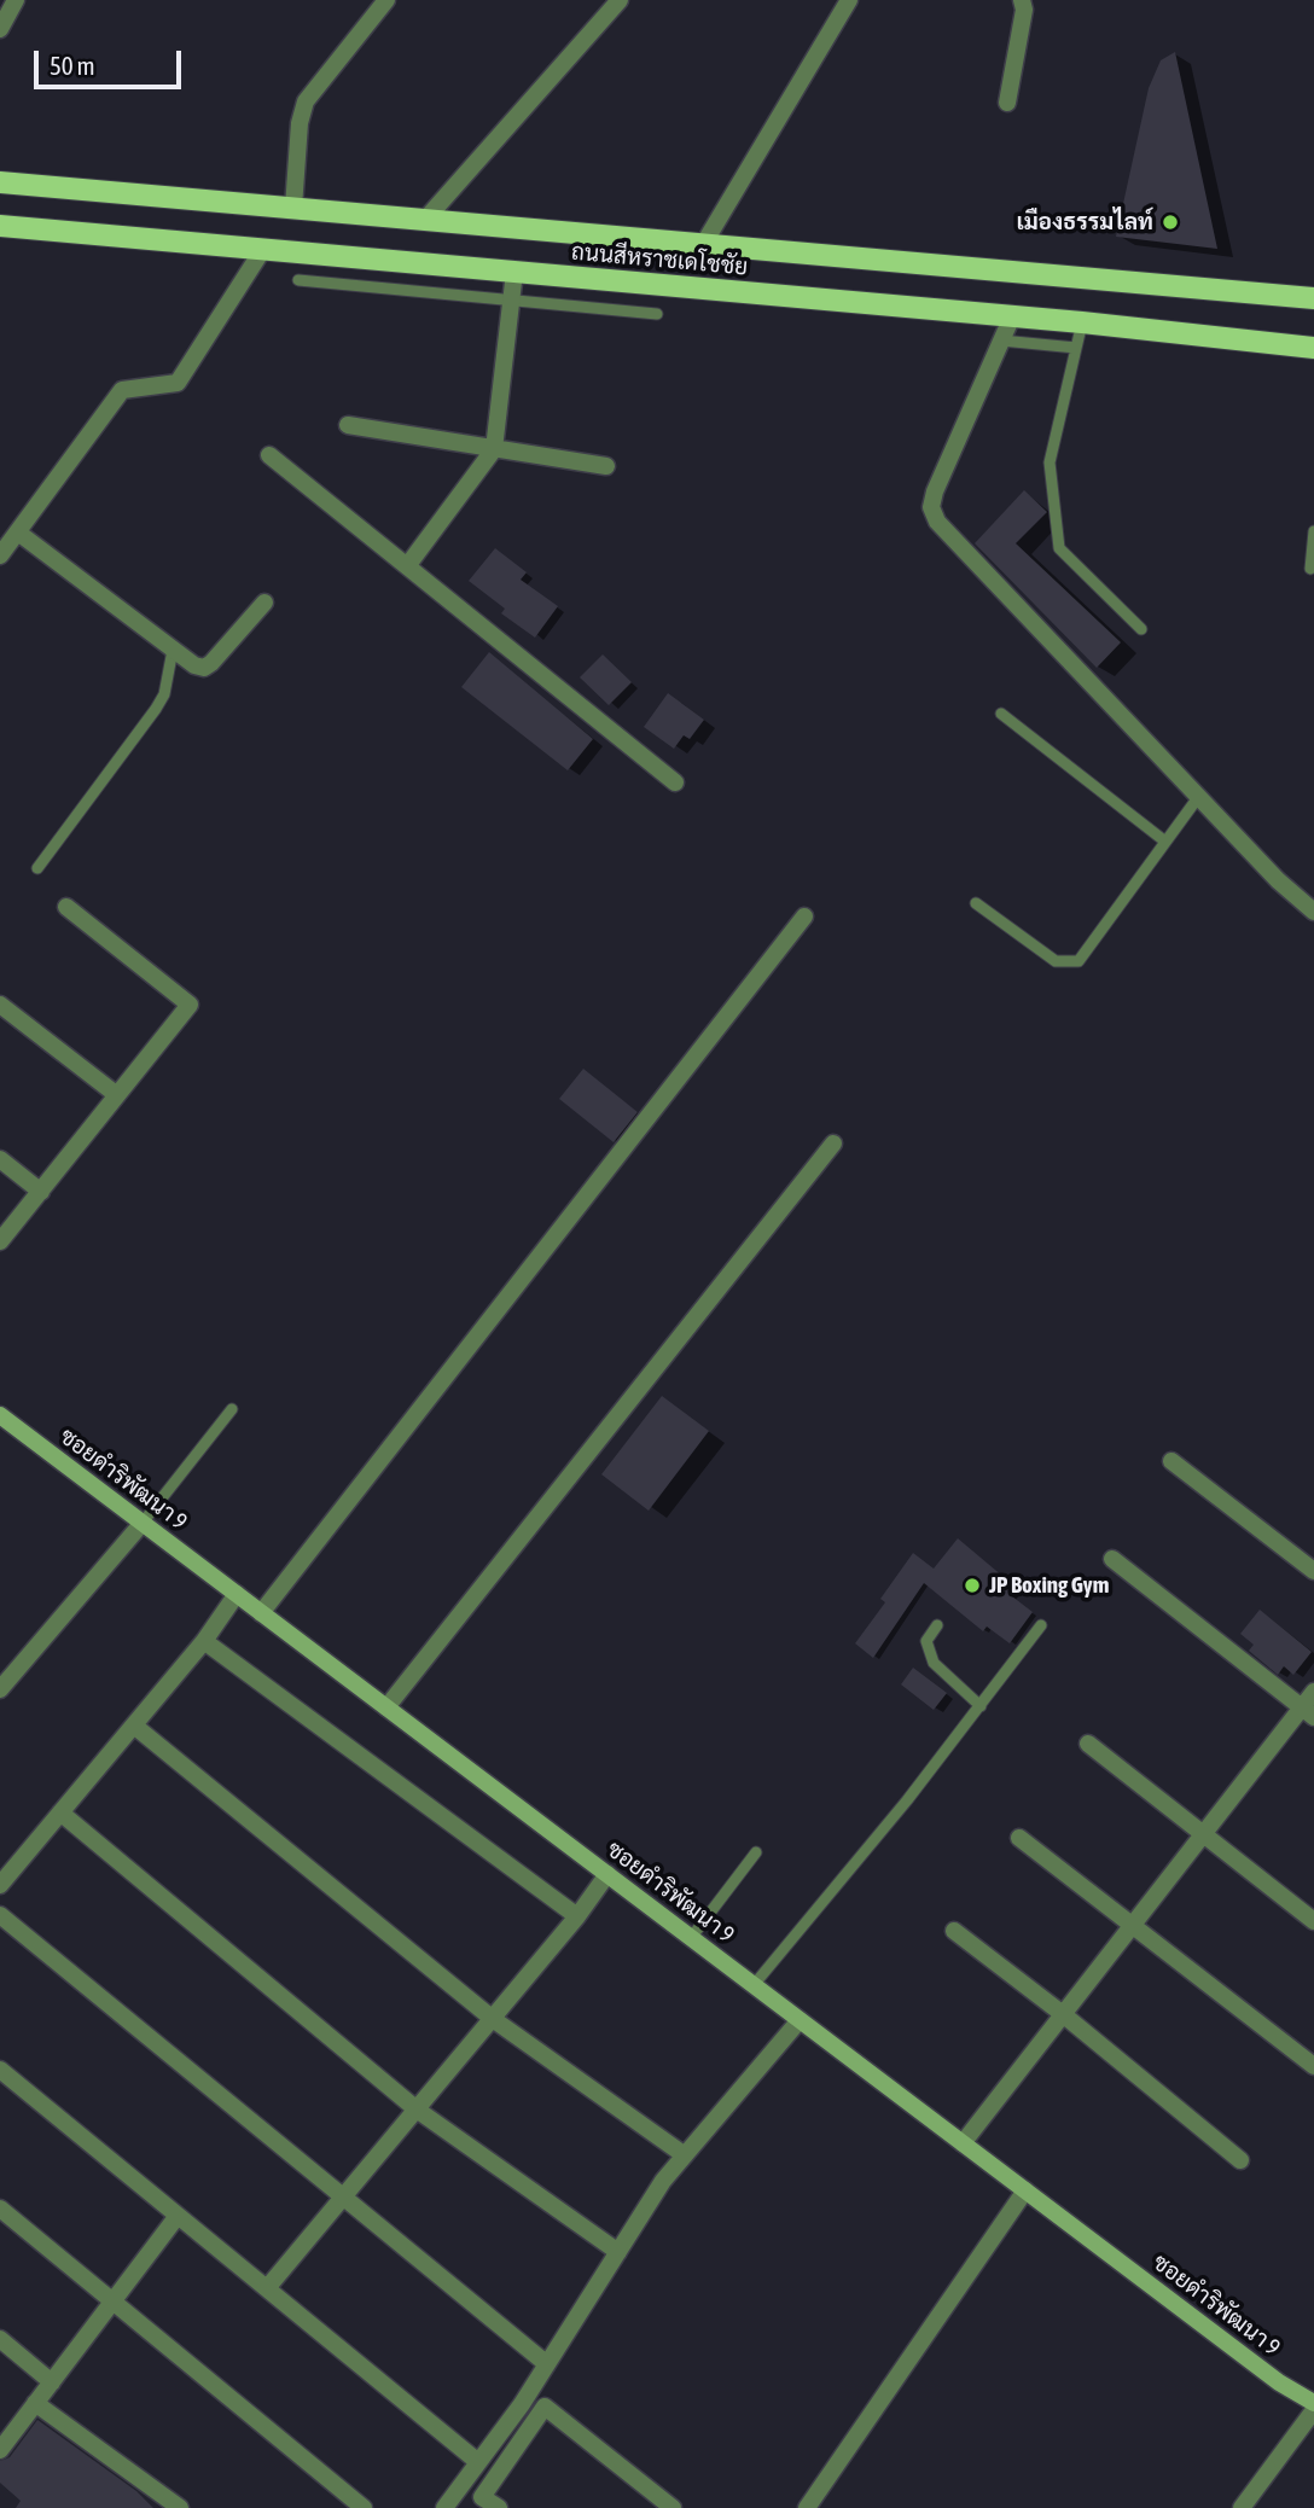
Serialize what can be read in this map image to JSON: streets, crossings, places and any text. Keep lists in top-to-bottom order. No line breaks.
{"streets":{"main road":["ถนนสีหราชเดโชชัย"],"street":["ซอยดำริพัฒนา 9"]},"places":["เมืองธรรมไลท์","JP Boxing Gym"],"scale_bar":"50 m"}
